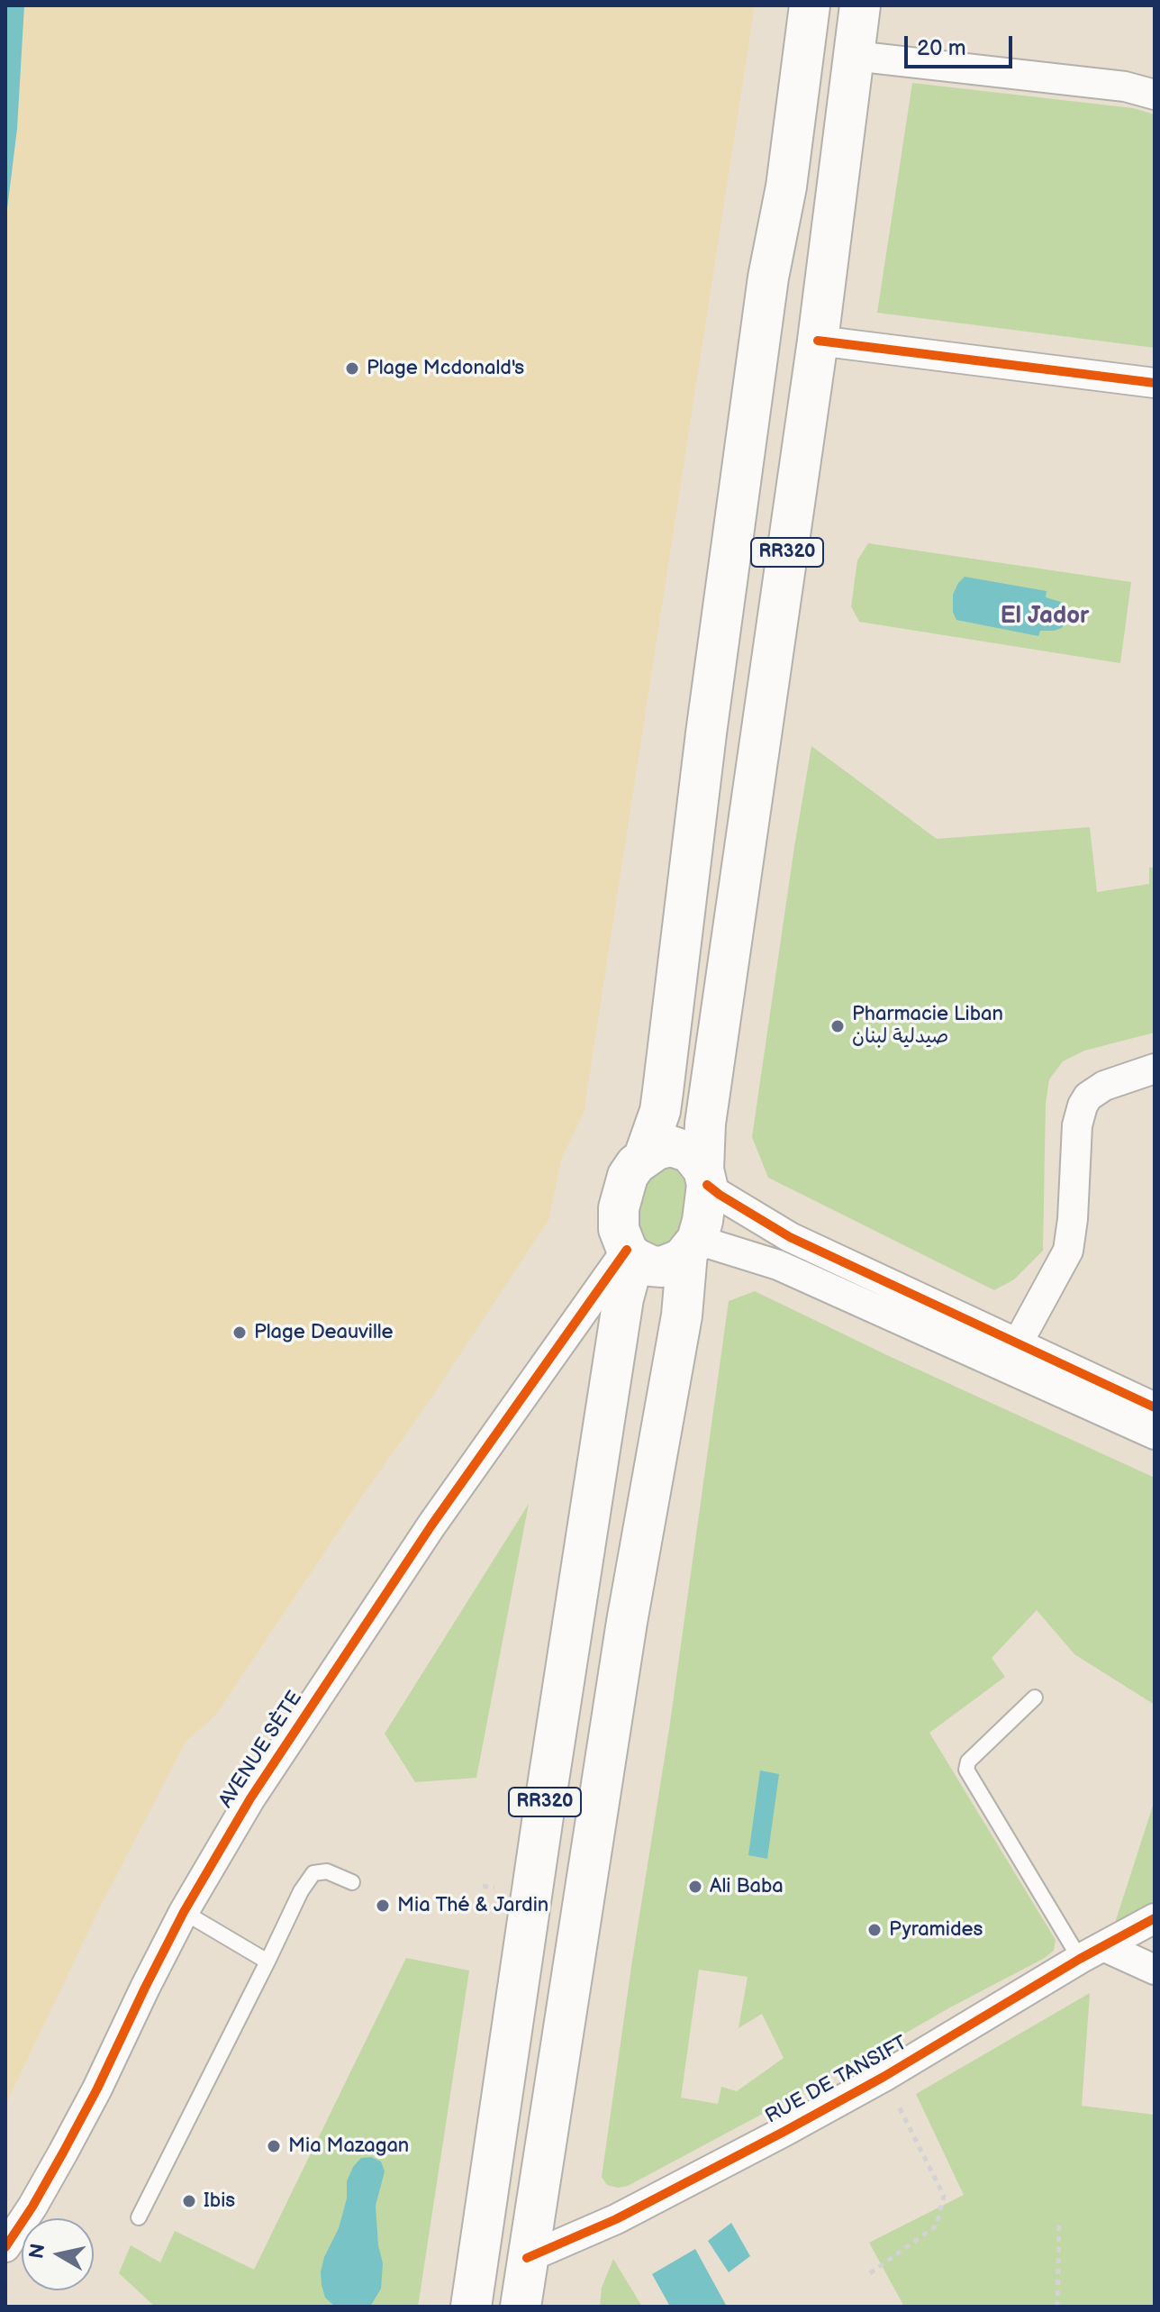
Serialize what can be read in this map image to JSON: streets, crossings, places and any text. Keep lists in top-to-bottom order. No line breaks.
{"streets":{"highway":["RR320"],"street":["AVENUE SÈTE","RUE DE TANSIFT"]},"crossings":[["RR320","AVENUE SÈTE"],["RR320","RUE DE TANSIFT"]],"districts":["El Jador"],"places":["Plage Mcdonald's","Pharmacie Liban صيدلية لبنان","Plage Deauville","Ali Baba","Mia Thé & Jardin","Pyramides","Mia Mazagan","Ibis"],"scale_bar":"20 m","north":"left"}
